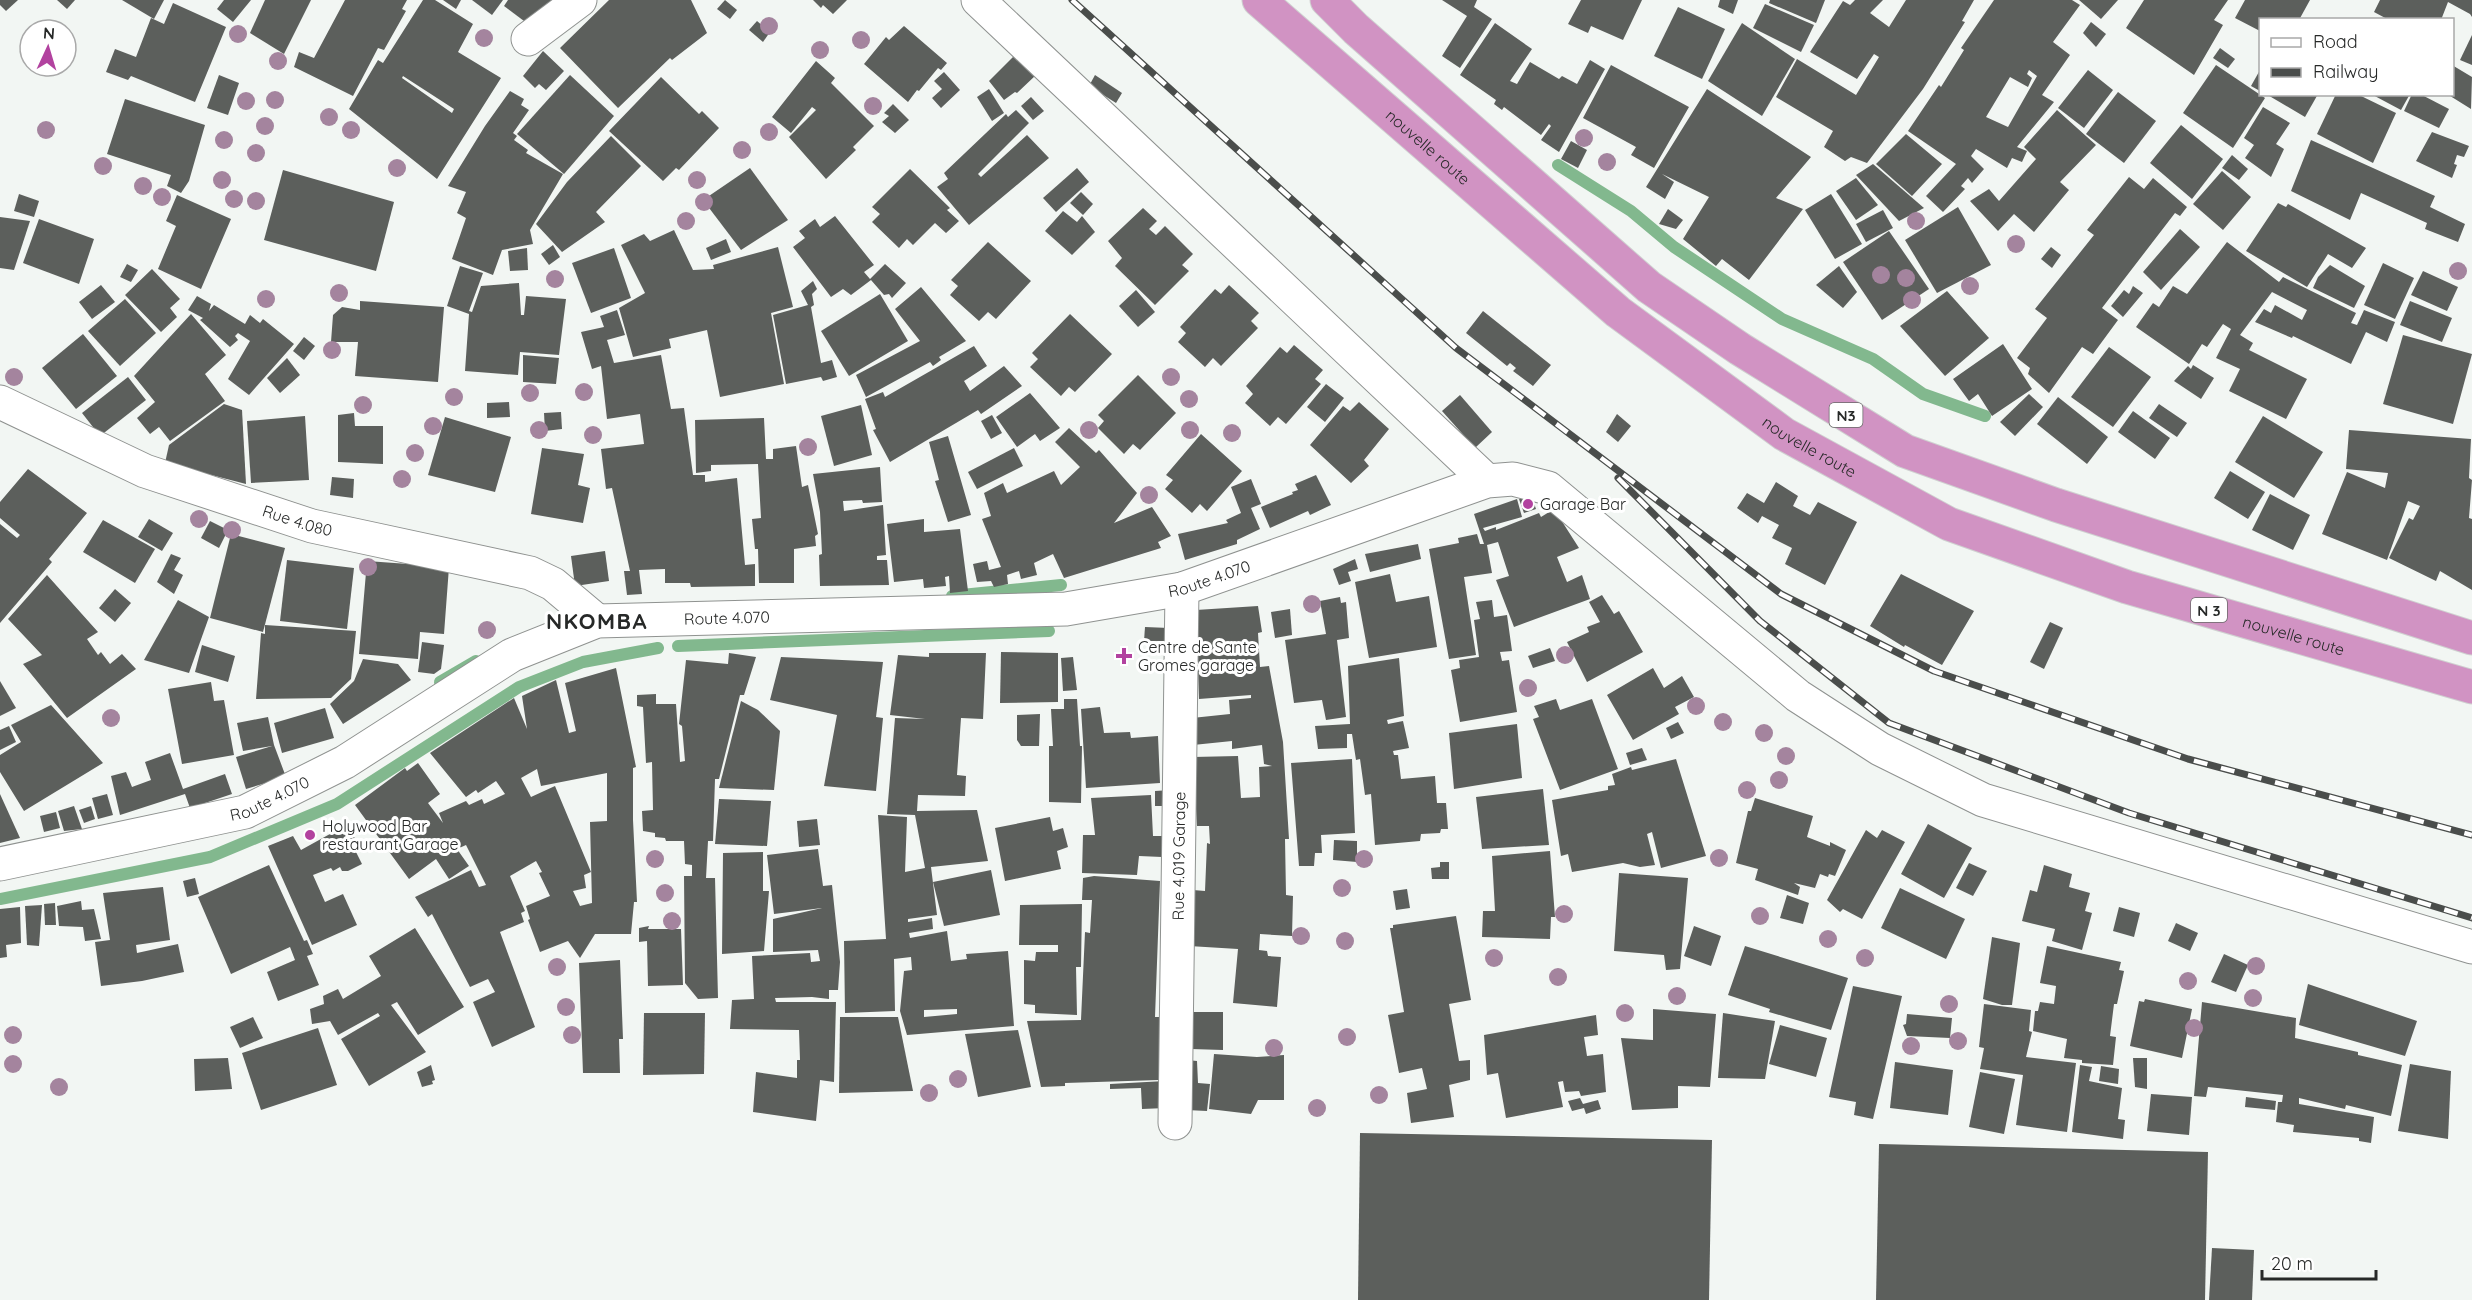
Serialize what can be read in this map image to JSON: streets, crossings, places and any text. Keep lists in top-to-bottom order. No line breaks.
{"streets":{"highway":["nouvelle route","N3","N 3"],"street":["Rue 4.080","Route 4.070","Rue 4.019 Garage"]},"crossings":[["Rue 4.080","Route 4.070"],["Route 4.070","Rue 4.019 Garage"]],"districts":["NKOMBA"],"places":{"other":["Garage Bar","Holywood Bar restaurant Garage"],"health":["Centre de Sante Gromes garage"]},"legend":["Road","Railway"],"scale_bar":"20 m","north":"top"}
